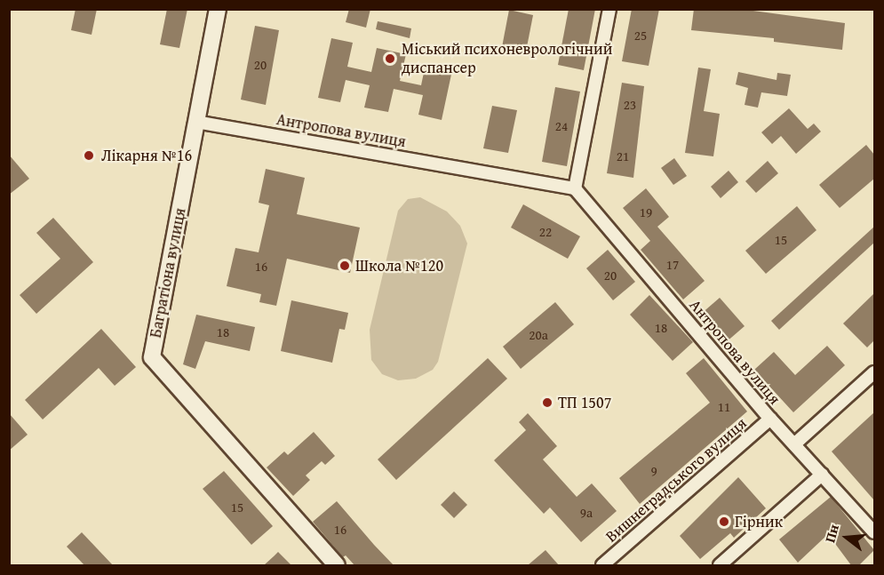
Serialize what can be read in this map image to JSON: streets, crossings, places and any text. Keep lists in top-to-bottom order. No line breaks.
{"streets":{"street":["Антропова вулиця","Багратіона вулиця","Вишнеградського вулиця"]},"crossings":[["Антропова вулиця","Багратіона вулиця"],["Антропова вулиця","Вишнеградського вулиця"]],"places":["Міський психоневрологічний диспансер","Лікарня №16","Школа №120","ТП 1507","Гірник"],"house_numbers":["25","20","23","24","21","19","22","15","17","16","20","18","18","20а","11","9","15","9а","16"],"north":"left"}
